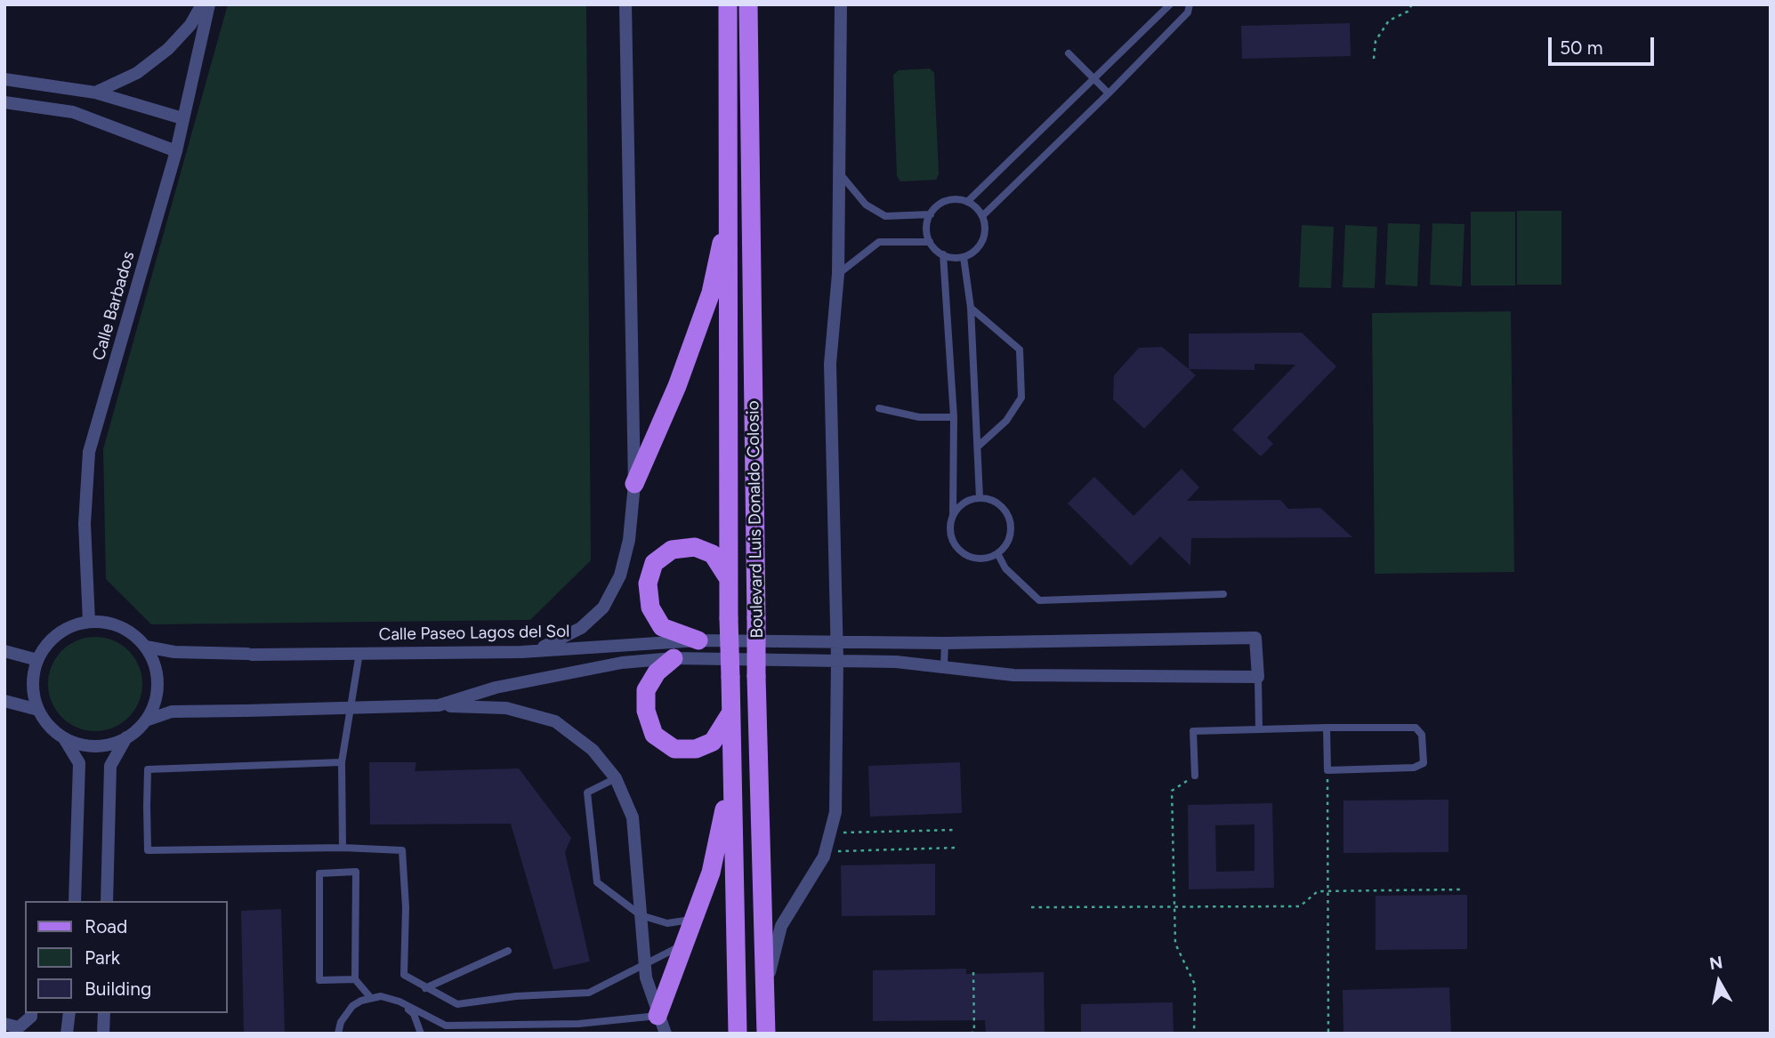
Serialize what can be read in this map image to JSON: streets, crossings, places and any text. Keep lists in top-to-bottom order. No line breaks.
{"streets":{"main road":["Boulevard Luis Donaldo Colosio"],"street":["Calle Barbados","Calle Paseo Lagos del Sol"]},"crossings":[["Calle Barbados","Calle Paseo Lagos del Sol"]],"legend":["Road","Park","Building"],"scale_bar":"50 m","north":"top"}
